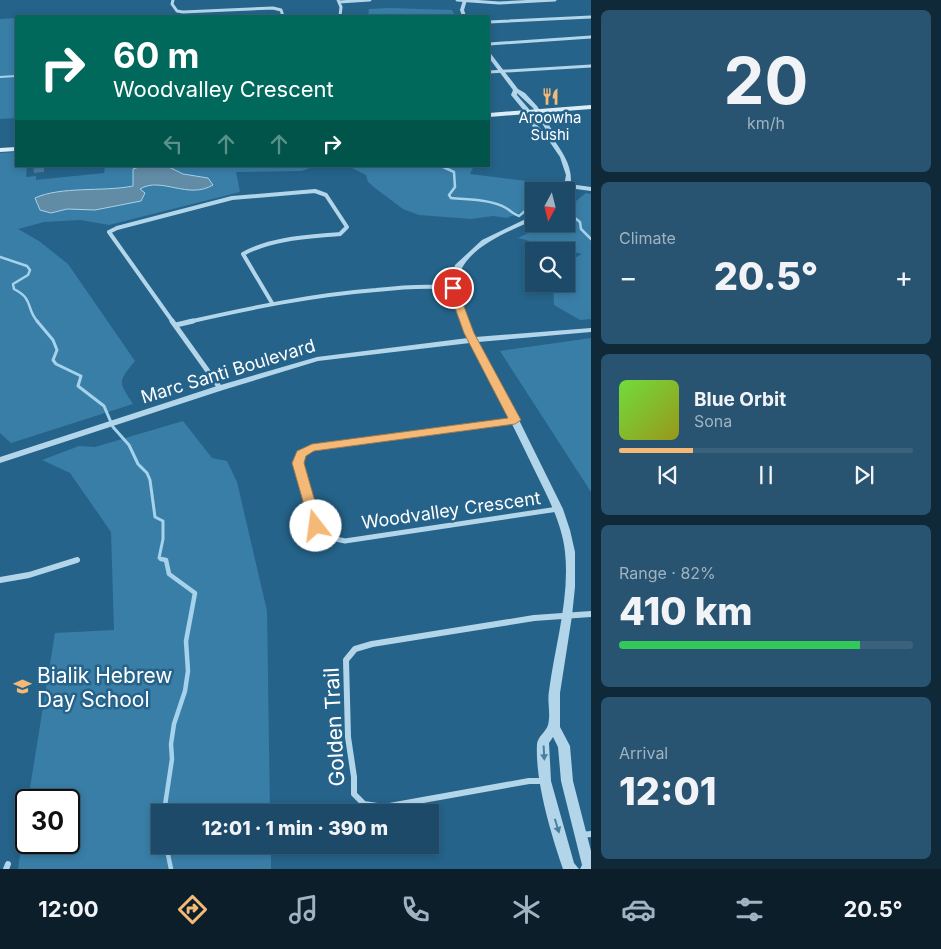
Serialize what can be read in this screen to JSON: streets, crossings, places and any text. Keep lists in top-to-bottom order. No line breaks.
{"streets":{"street":["Marc Santi Boulevard","Woodvalley Crescent","Golden Trail"]},"places":{"restaurant":["Aroowha Sushi"],"school or university":["Bialik Hebrew Day School"]},"north":"bottom","page":{"tile":[["20","km/h"],"Climate",["Range · 82%","410 km"],["Arrival","12:01"]],"turn":["60 m","Woodvalley Crescent"],"heat":["−","20.5°","+"],"song":["Blue Orbit","Sona"],"limit":"30","trip":"12:01 · 1 min · 390 m","tabs":["12:00","20.5°"]}}
